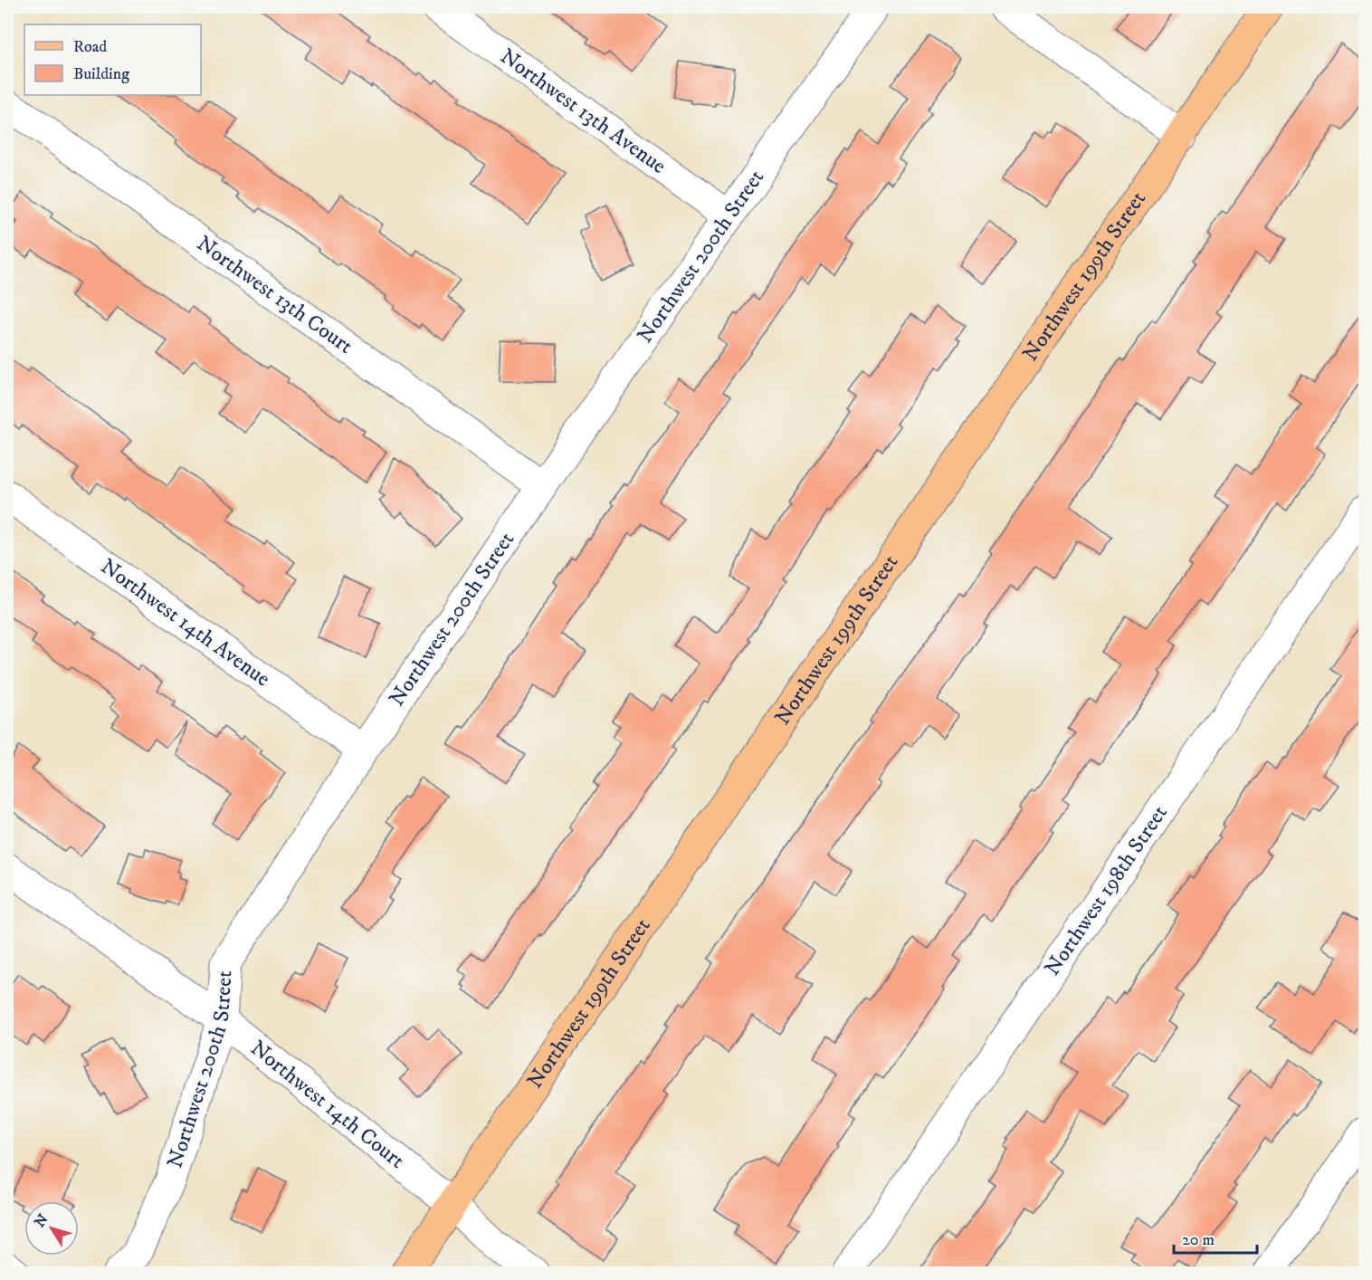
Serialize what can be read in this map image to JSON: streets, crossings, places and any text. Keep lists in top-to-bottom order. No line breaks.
{"streets":{"main road":["Northwest 199th Street"],"street":["Northwest 13th Avenue","Northwest 200th Street","Northwest 13th Court","Northwest 14th Avenue","Northwest 198th Street","Northwest 14th Court"]},"crossings":[["Northwest 13th Avenue","Northwest 200th Street"],["Northwest 200th Street","Northwest 13th Court"],["Northwest 200th Street","Northwest 14th Avenue"],["Northwest 200th Street","Northwest 14th Court"],["Northwest 199th Street","Northwest 14th Court"]],"legend":["Road","Building"],"scale_bar":"20 m","north":"top left"}
